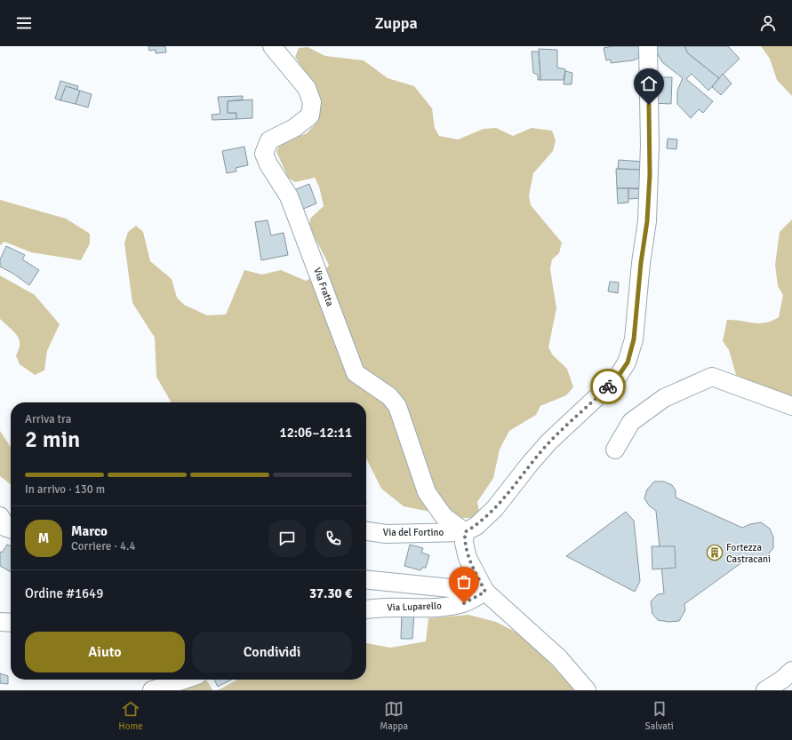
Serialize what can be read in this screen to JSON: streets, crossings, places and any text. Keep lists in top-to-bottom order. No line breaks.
{"streets":{"street":["Via Fratta","Via del Fortino","Via Luparello"]},"crossings":[["Via Fratta","Via del Fortino"]],"places":{"building":["Fortezza Castracani"]},"page":{"header":"Zuppa","heading":["2 min","Arriva tra","12:06–12:11"],"panel":["Marco","Corriere · 4.4","Ordine #1649","37.30 €"],"bar":"In arrivo · 130 m","round":"M","buttons":["Aiuto","Condividi"],"tabs":["Home","Mappa","Salvati"]}}
